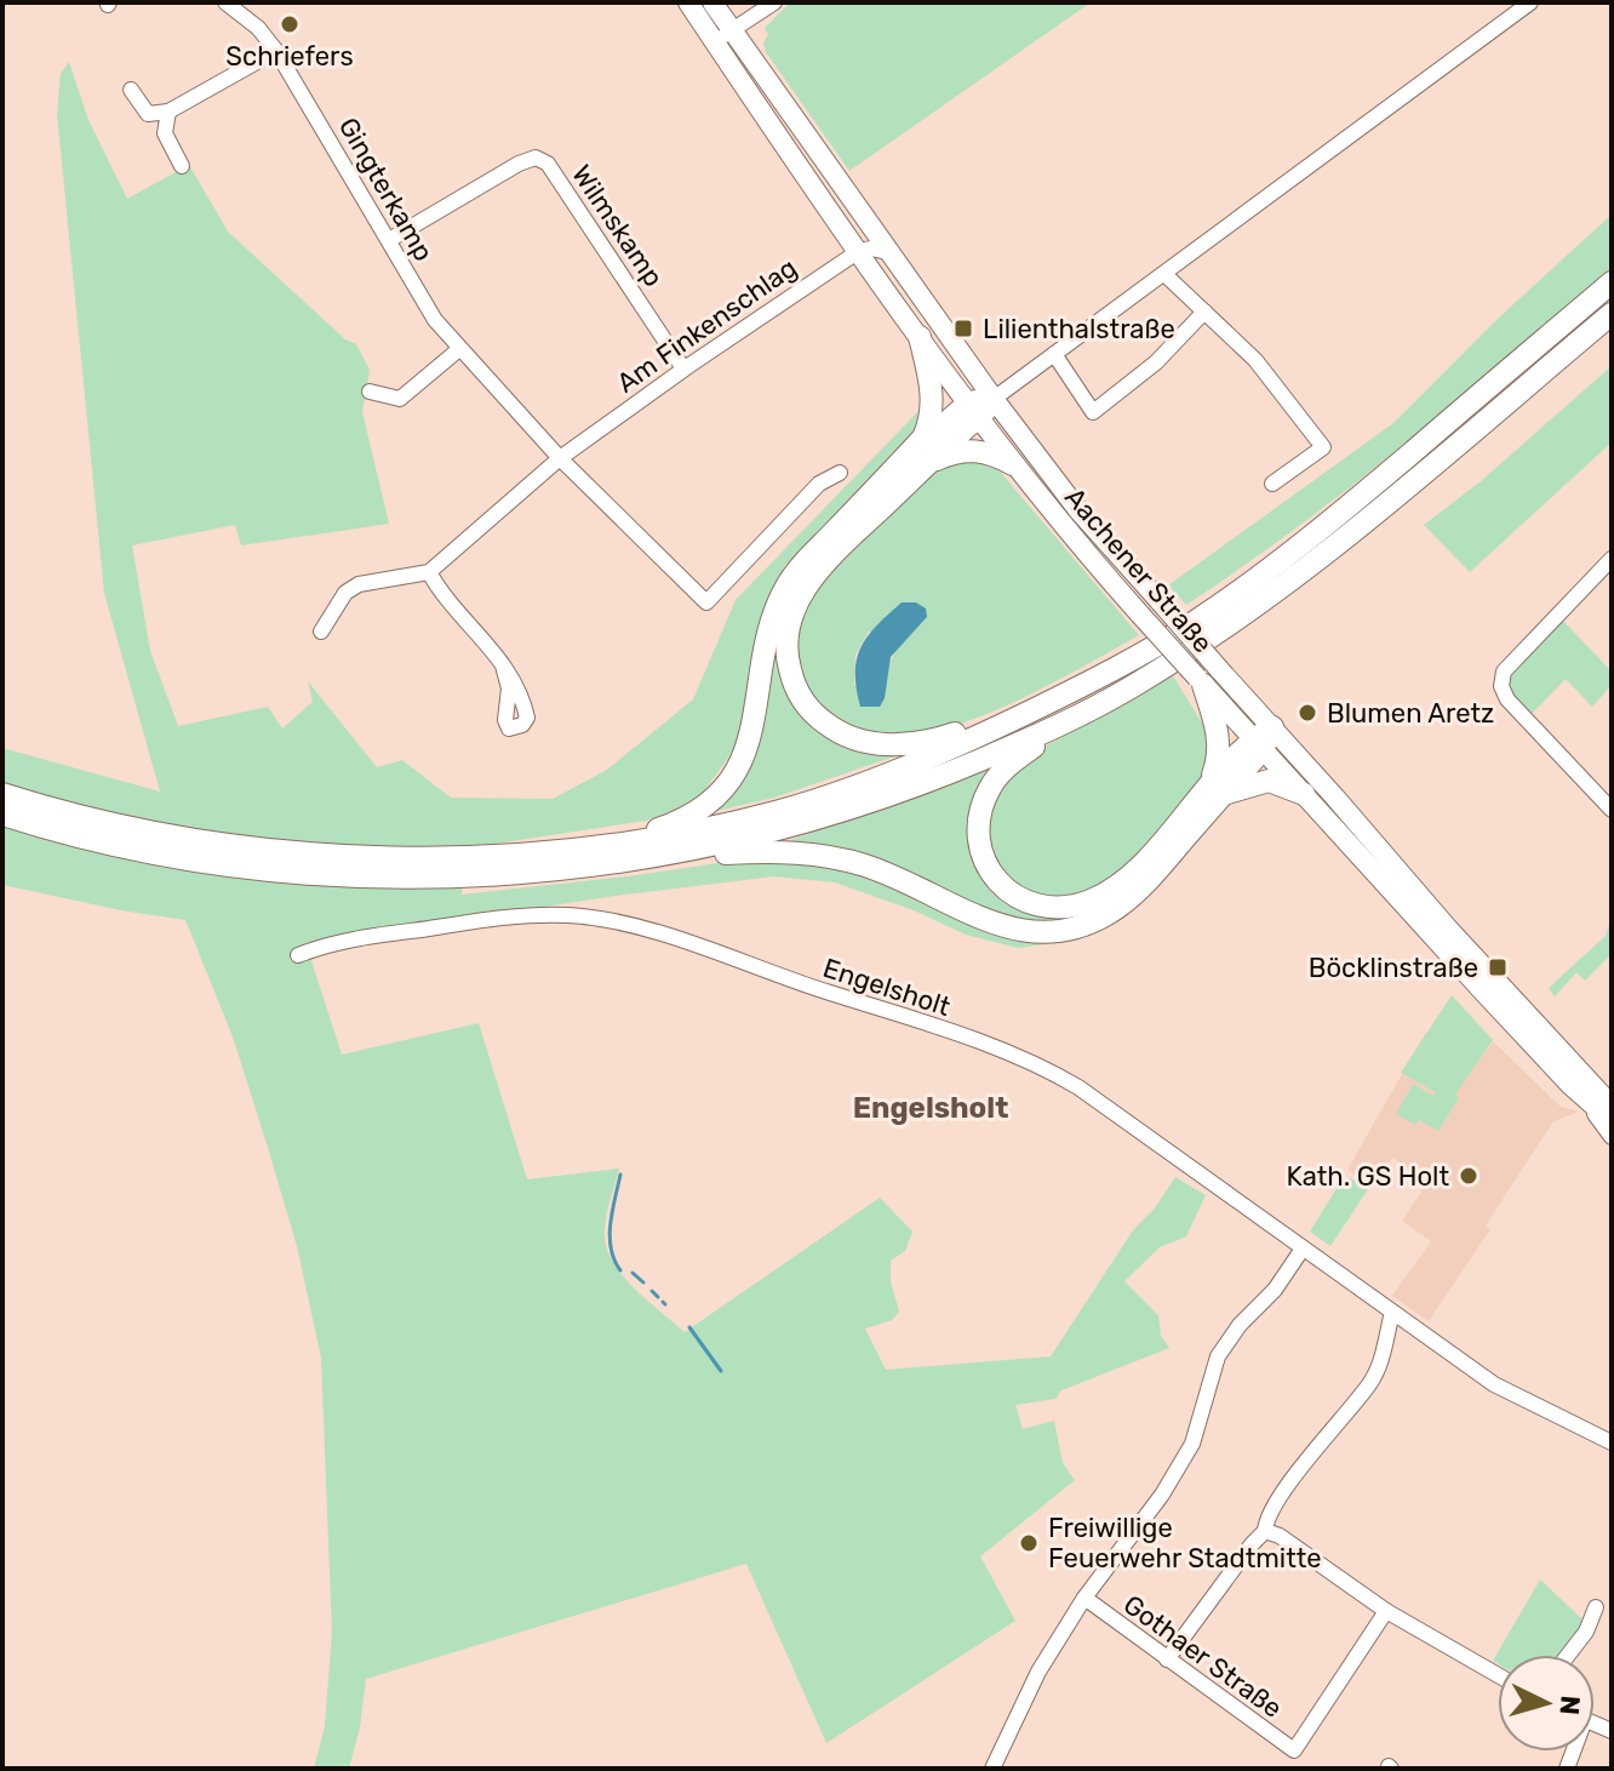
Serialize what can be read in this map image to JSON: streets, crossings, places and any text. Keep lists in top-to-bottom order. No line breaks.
{"streets":{"main road":["Aachener Straße"],"street":["Gingterkamp","Wilmskamp","Am Finkenschlag","Engelsholt","Gothaer Straße"]},"crossings":[["Gingterkamp","Wilmskamp"],["Gingterkamp","Am Finkenschlag"],["Wilmskamp","Am Finkenschlag"],["Am Finkenschlag","Aachener Straße"]],"districts":["Engelsholt"],"places":{"other":["Schriefers","Blumen Aretz","Kath. GS Holt","Freiwillige Feuerwehr Stadtmitte"],"transit":["Lilienthalstraße","Böcklinstraße"]},"north":"right"}
